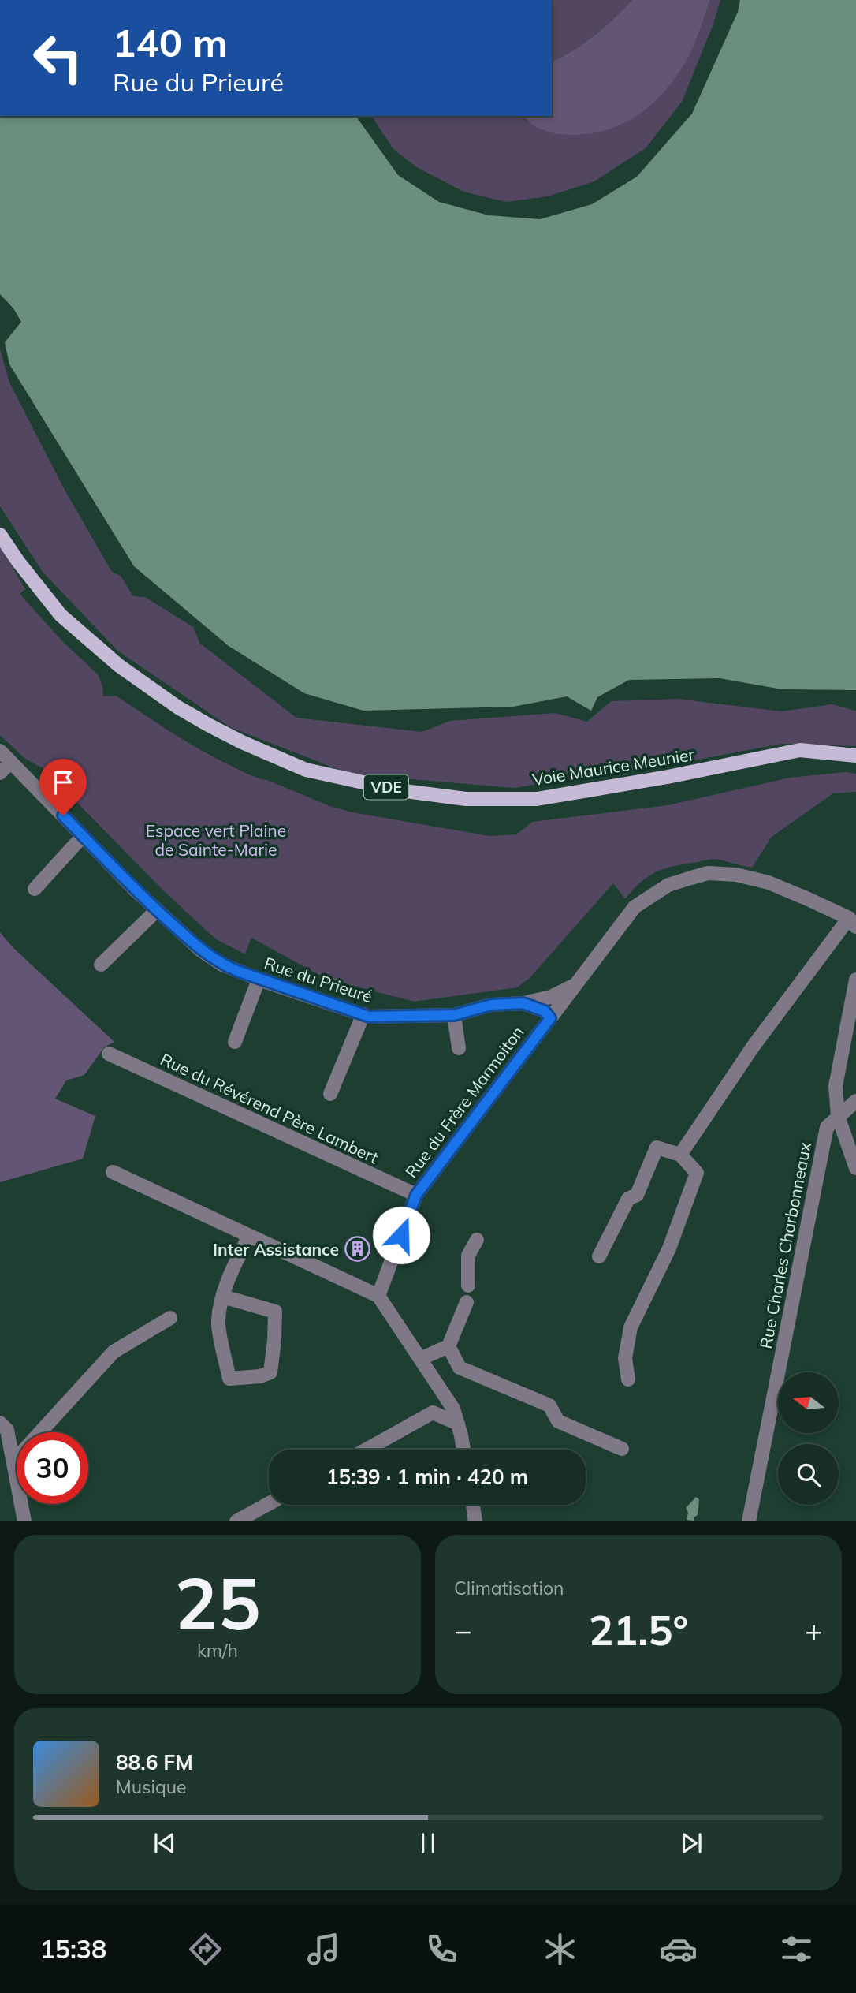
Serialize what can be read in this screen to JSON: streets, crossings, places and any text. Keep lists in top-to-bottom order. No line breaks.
{"streets":{"main road":["Voie Maurice Meunier","VDE"],"street":["Rue du Prieuré","Rue du Frère Marmoiton","Rue du Révérend Père Lambert","Rue Charles Charbonneaux"]},"crossings":[["Rue du Prieuré","Rue du Frère Marmoiton"],["Rue du Frère Marmoiton","Rue du Révérend Père Lambert"]],"parks":["Espace vert Plaine de Sainte-Marie"],"places":{"building":["Inter Assistance"]},"north":"left","page":{"turn":["140 m","Rue du Prieuré"],"limit":"30","trip":"15:39 · 1 min · 420 m","tile":[["25","km/h"],"Climatisation"],"heat":["−","21.5°","+"],"song":["88.6 FM","Musique"],"tabs":"15:38"}}
